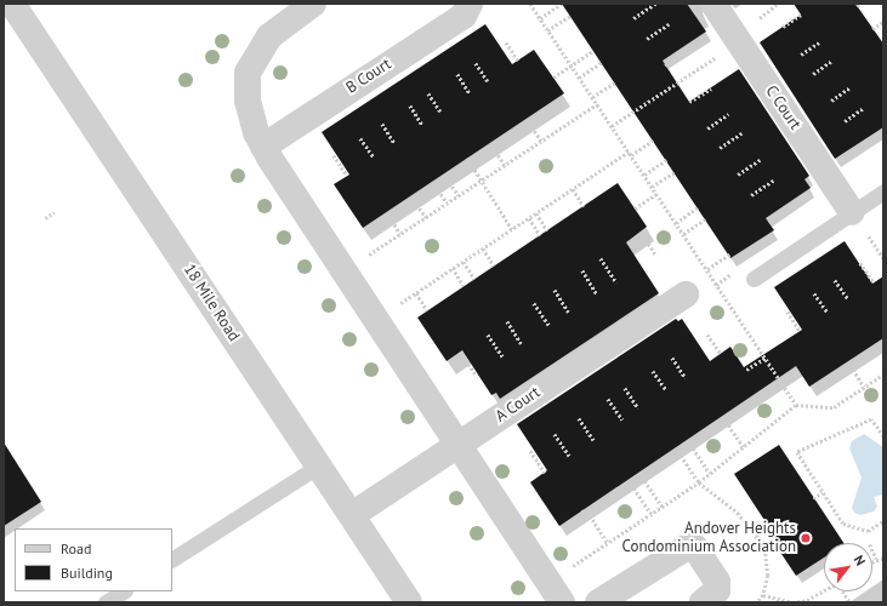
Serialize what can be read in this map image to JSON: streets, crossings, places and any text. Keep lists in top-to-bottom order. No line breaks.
{"streets":{"street":["B Court","C Court","18 Mile Road","A Court"]},"crossings":[["18 Mile Road","A Court"]],"places":["Andover Heights Condominium Association"],"legend":["Road","Building"],"north":"top right"}
